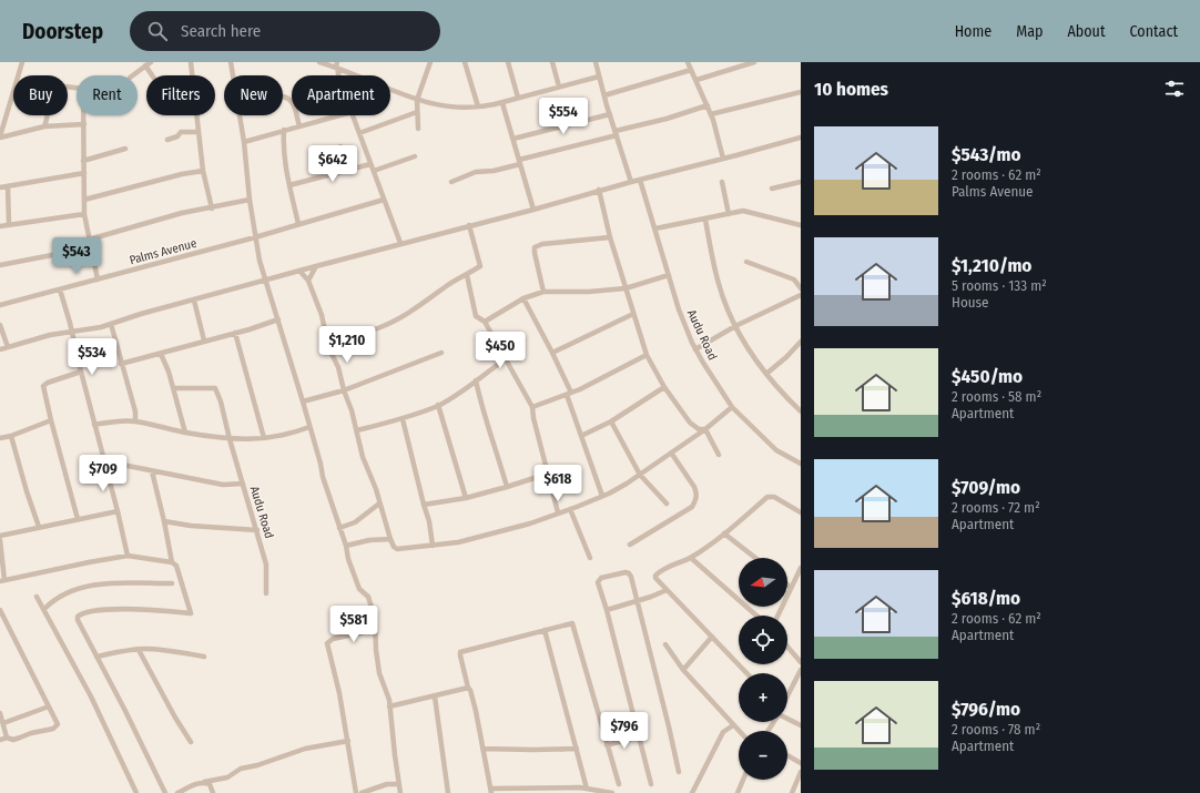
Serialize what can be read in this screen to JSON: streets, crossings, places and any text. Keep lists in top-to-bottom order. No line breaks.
{"streets":{"street":["Palms Avenue","Audu Road"]},"north":"left","page":{"header":"Doorstep","search":"Search here","nav":["Home","Map","About","Contact"],"heading":"10 homes","chip":["Buy","Rent","Filters","New","Apartment"],"price":["$554","$642","$543","$1,210","$450","$534","$709","$618","$581","$796"],"list":[{"name":"$543/mo","note":"2 rooms · 62 m² · Palms Avenue"},{"name":"$1,210/mo","note":"5 rooms · 133 m² · House"},{"name":"$450/mo","note":"2 rooms · 58 m² · Apartment"},{"name":"$709/mo","note":"2 rooms · 72 m² · Apartment"},{"name":"$618/mo","note":"2 rooms · 62 m² · Apartment"},{"name":"$796/mo","note":"2 rooms · 78 m² · Apartment"}],"map_buttons":["+","−"]}}
